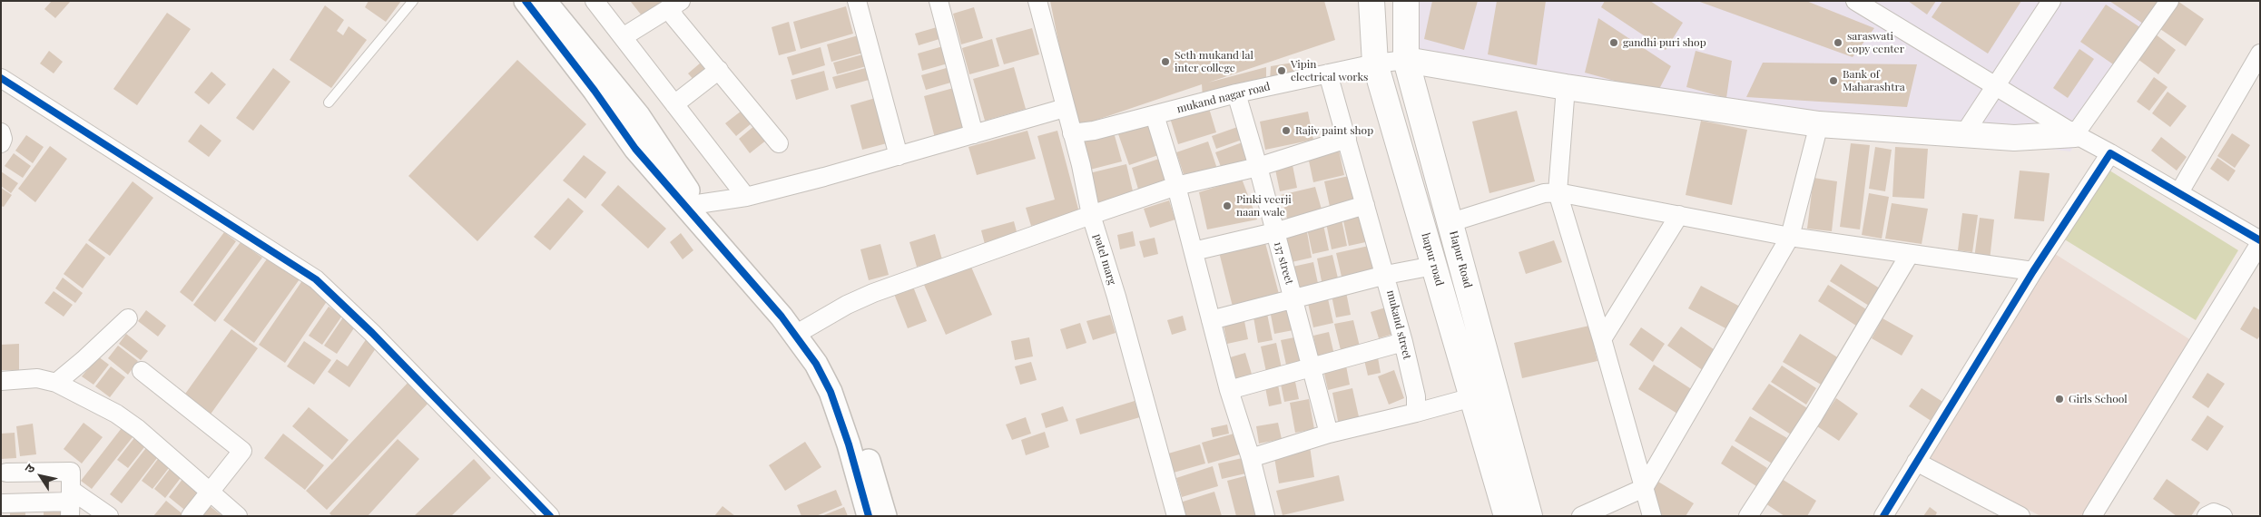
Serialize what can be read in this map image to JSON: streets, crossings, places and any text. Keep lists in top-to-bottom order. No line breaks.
{"streets":{"main road":["hapur road","Hapur Road"],"street":["mukand nagar road","patel marg","137 street","mukand street"]},"crossings":[["mukand nagar road","patel marg"],["mukand nagar road","hapur road"],["mukand nagar road","Hapur Road"],["mukand nagar road","137 street"],["mukand nagar road","mukand street"]],"places":["gandhi puri shop","saraswati copy center","Seth mukand lal inter college","Vipin electrical works","Bank of Maharashtra","Rajiv paint shop","Pinki veerji naan wale","Girls School"],"north":"top left"}
